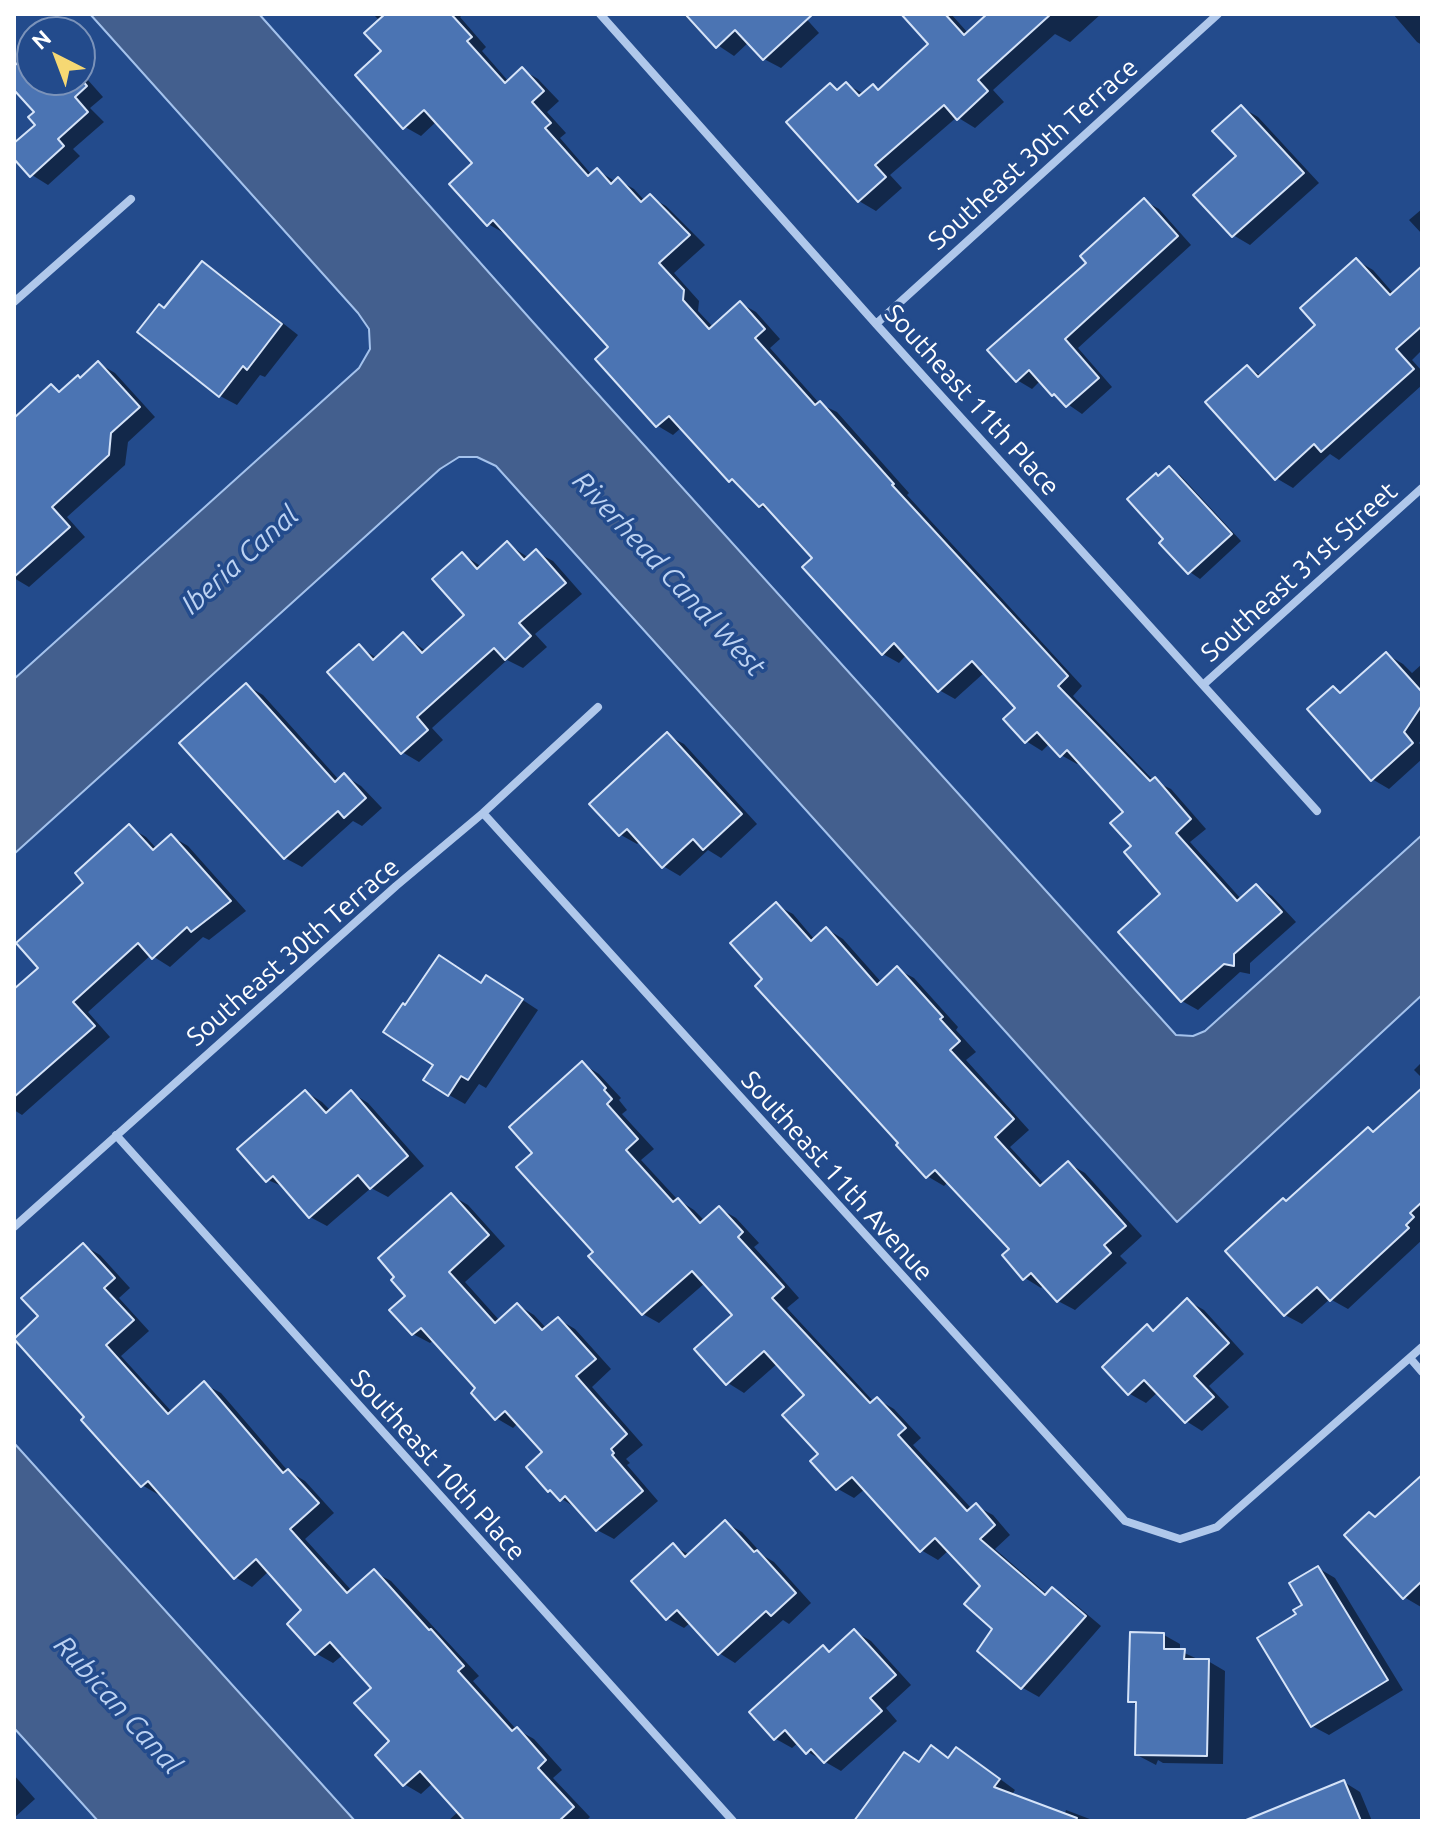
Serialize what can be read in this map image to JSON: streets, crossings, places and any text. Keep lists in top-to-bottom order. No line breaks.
{"streets":{"street":["Southeast 30th Terrace","Southeast 11th Place","Southeast 31st Street","Southeast 11th Avenue","Southeast 10th Place"]},"crossings":[["Southeast 30th Terrace","Southeast 11th Place"],["Southeast 30th Terrace","Southeast 11th Avenue"],["Southeast 30th Terrace","Southeast 10th Place"],["Southeast 11th Place","Southeast 31st Street"]],"water":["Iberia Canal","Riverhead Canal West","Rubican Canal"],"north":"top left"}
